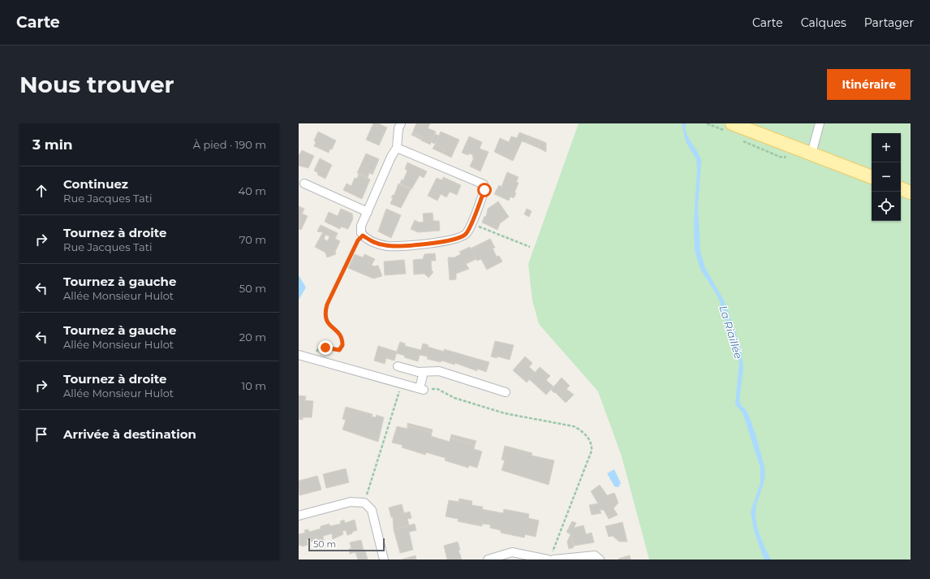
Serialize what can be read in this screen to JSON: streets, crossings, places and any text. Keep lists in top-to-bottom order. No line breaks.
{"water":["La Riaillée"],"scale_bar":"50 m","page":{"header":"Carte","nav":["Carte","Calques","Partager"],"buttons":"Itinéraire","title":"Nous trouver","heading":["3 min","À pied · 190 m"],"map_buttons":["+","−"],"list":[["Continuez","Rue Jacques Tati","40 m"],["Tournez à droite","Rue Jacques Tati","70 m"],["Tournez à gauche","Allée Monsieur Hulot","50 m"],["Tournez à gauche","Allée Monsieur Hulot","20 m"],["Tournez à droite","Allée Monsieur Hulot","10 m"],"Arrivée à destination"],"scale":"50 m"}}
